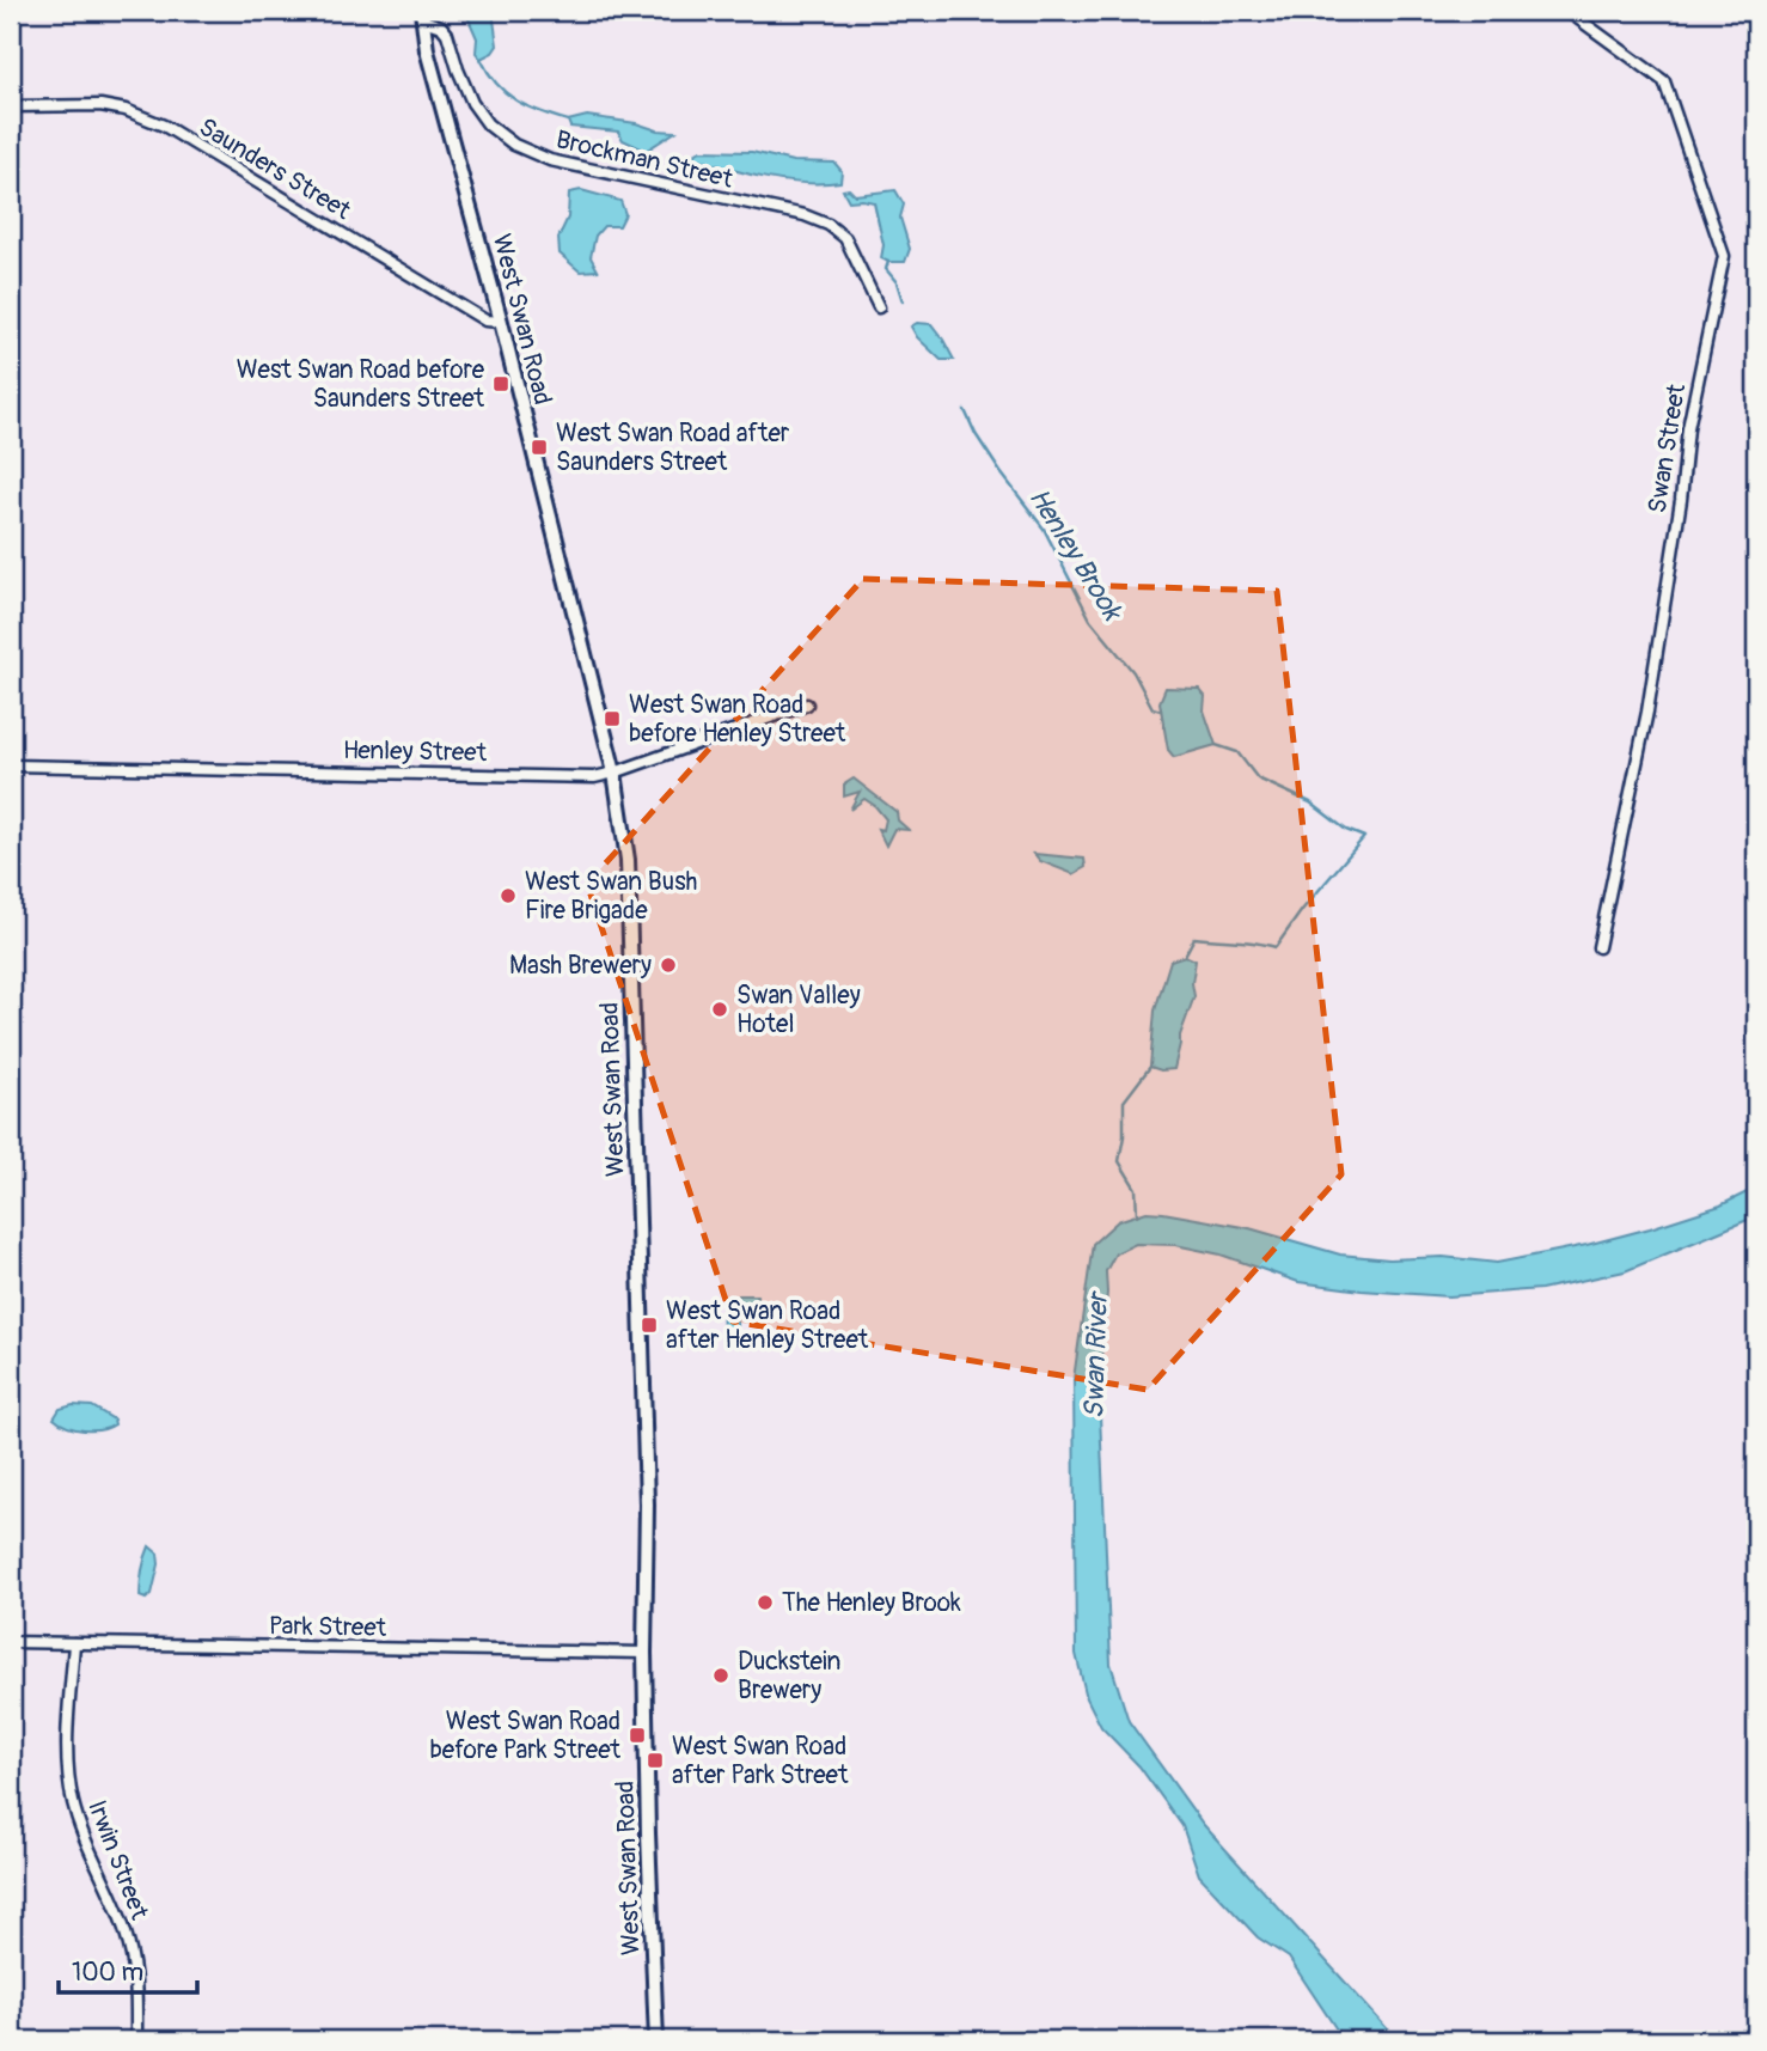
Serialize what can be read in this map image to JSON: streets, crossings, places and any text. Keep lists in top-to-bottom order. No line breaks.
{"streets":{"main road":["West Swan Road"],"street":["Brockman Street","Saunders Street","Swan Street","Henley Street","Park Street","Irwin Street"]},"crossings":[["Brockman Street","West Swan Road"],["Saunders Street","West Swan Road"],["West Swan Road","Henley Street"],["West Swan Road","Park Street"],["Park Street","Irwin Street"]],"water":["Henley Brook","Swan River"],"places":{"transit":["West Swan Road before Saunders Street","West Swan Road after Saunders Street","West Swan Road before Henley Street","West Swan Road after Henley Street","West Swan Road before Park Street","West Swan Road after Park Street"],"other":["West Swan Bush Fire Brigade","Mash Brewery","Swan Valley Hotel","The Henley Brook","Duckstein Brewery"]},"scale_bar":"100 m"}
